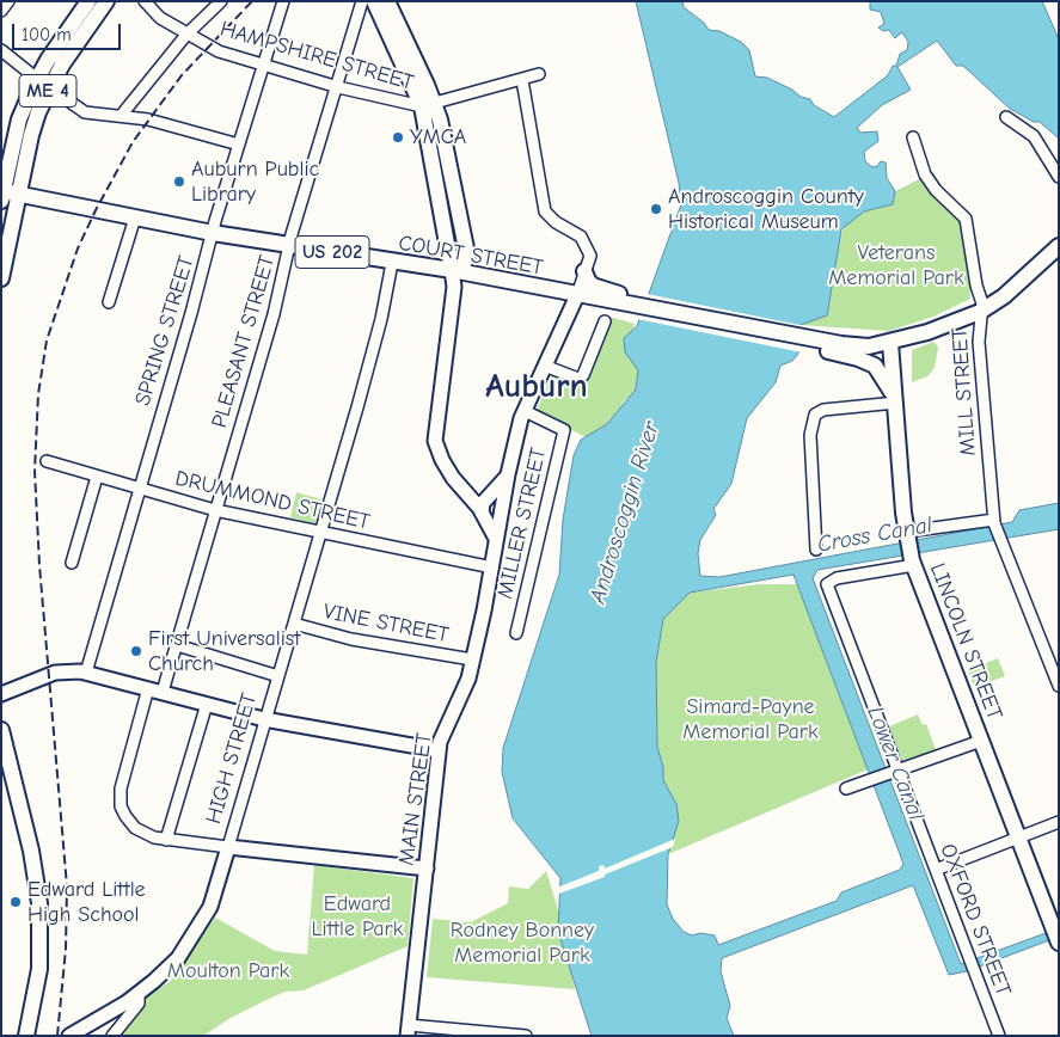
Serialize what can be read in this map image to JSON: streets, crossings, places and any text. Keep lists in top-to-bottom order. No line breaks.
{"streets":{"highway":["ME 4","US 202","COURT STREET","LINCOLN STREET"],"main road":["HIGH STREET","MAIN STREET"],"street":["HAMPSHIRE STREET","SPRING STREET","PLEASANT STREET","MILL STREET","DRUMMOND STREET","MILLER STREET","VINE STREET","OXFORD STREET"]},"crossings":[["HAMPSHIRE STREET","SPRING STREET"],["HAMPSHIRE STREET","PLEASANT STREET"],["ME 4","COURT STREET"],["US 202","COURT STREET"],["US 202","MILL STREET"],["US 202","LINCOLN STREET"],["COURT STREET","SPRING STREET"],["COURT STREET","PLEASANT STREET"],["COURT STREET","HIGH STREET"],["COURT STREET","MAIN STREET"],["SPRING STREET","DRUMMOND STREET"],["PLEASANT STREET","DRUMMOND STREET"],["DRUMMOND STREET","HIGH STREET"],["DRUMMOND STREET","MAIN STREET"],["MILLER STREET","MAIN STREET"],["VINE STREET","HIGH STREET"],["VINE STREET","MAIN STREET"],["LINCOLN STREET","OXFORD STREET"]],"districts":["Auburn"],"water":["Androscoggin River","Cross Canal","Lower Canal"],"parks":["Veterans Memorial Park","Simard-Payne Memorial Park","Edward Little Park","Rodney Bonney Memorial Park","Moulton Park"],"places":["YMCA","Auburn Public Library","Androscoggin County Historical Museum","First Universalist Church","Edward Little High School"],"scale_bar":"100 m"}
